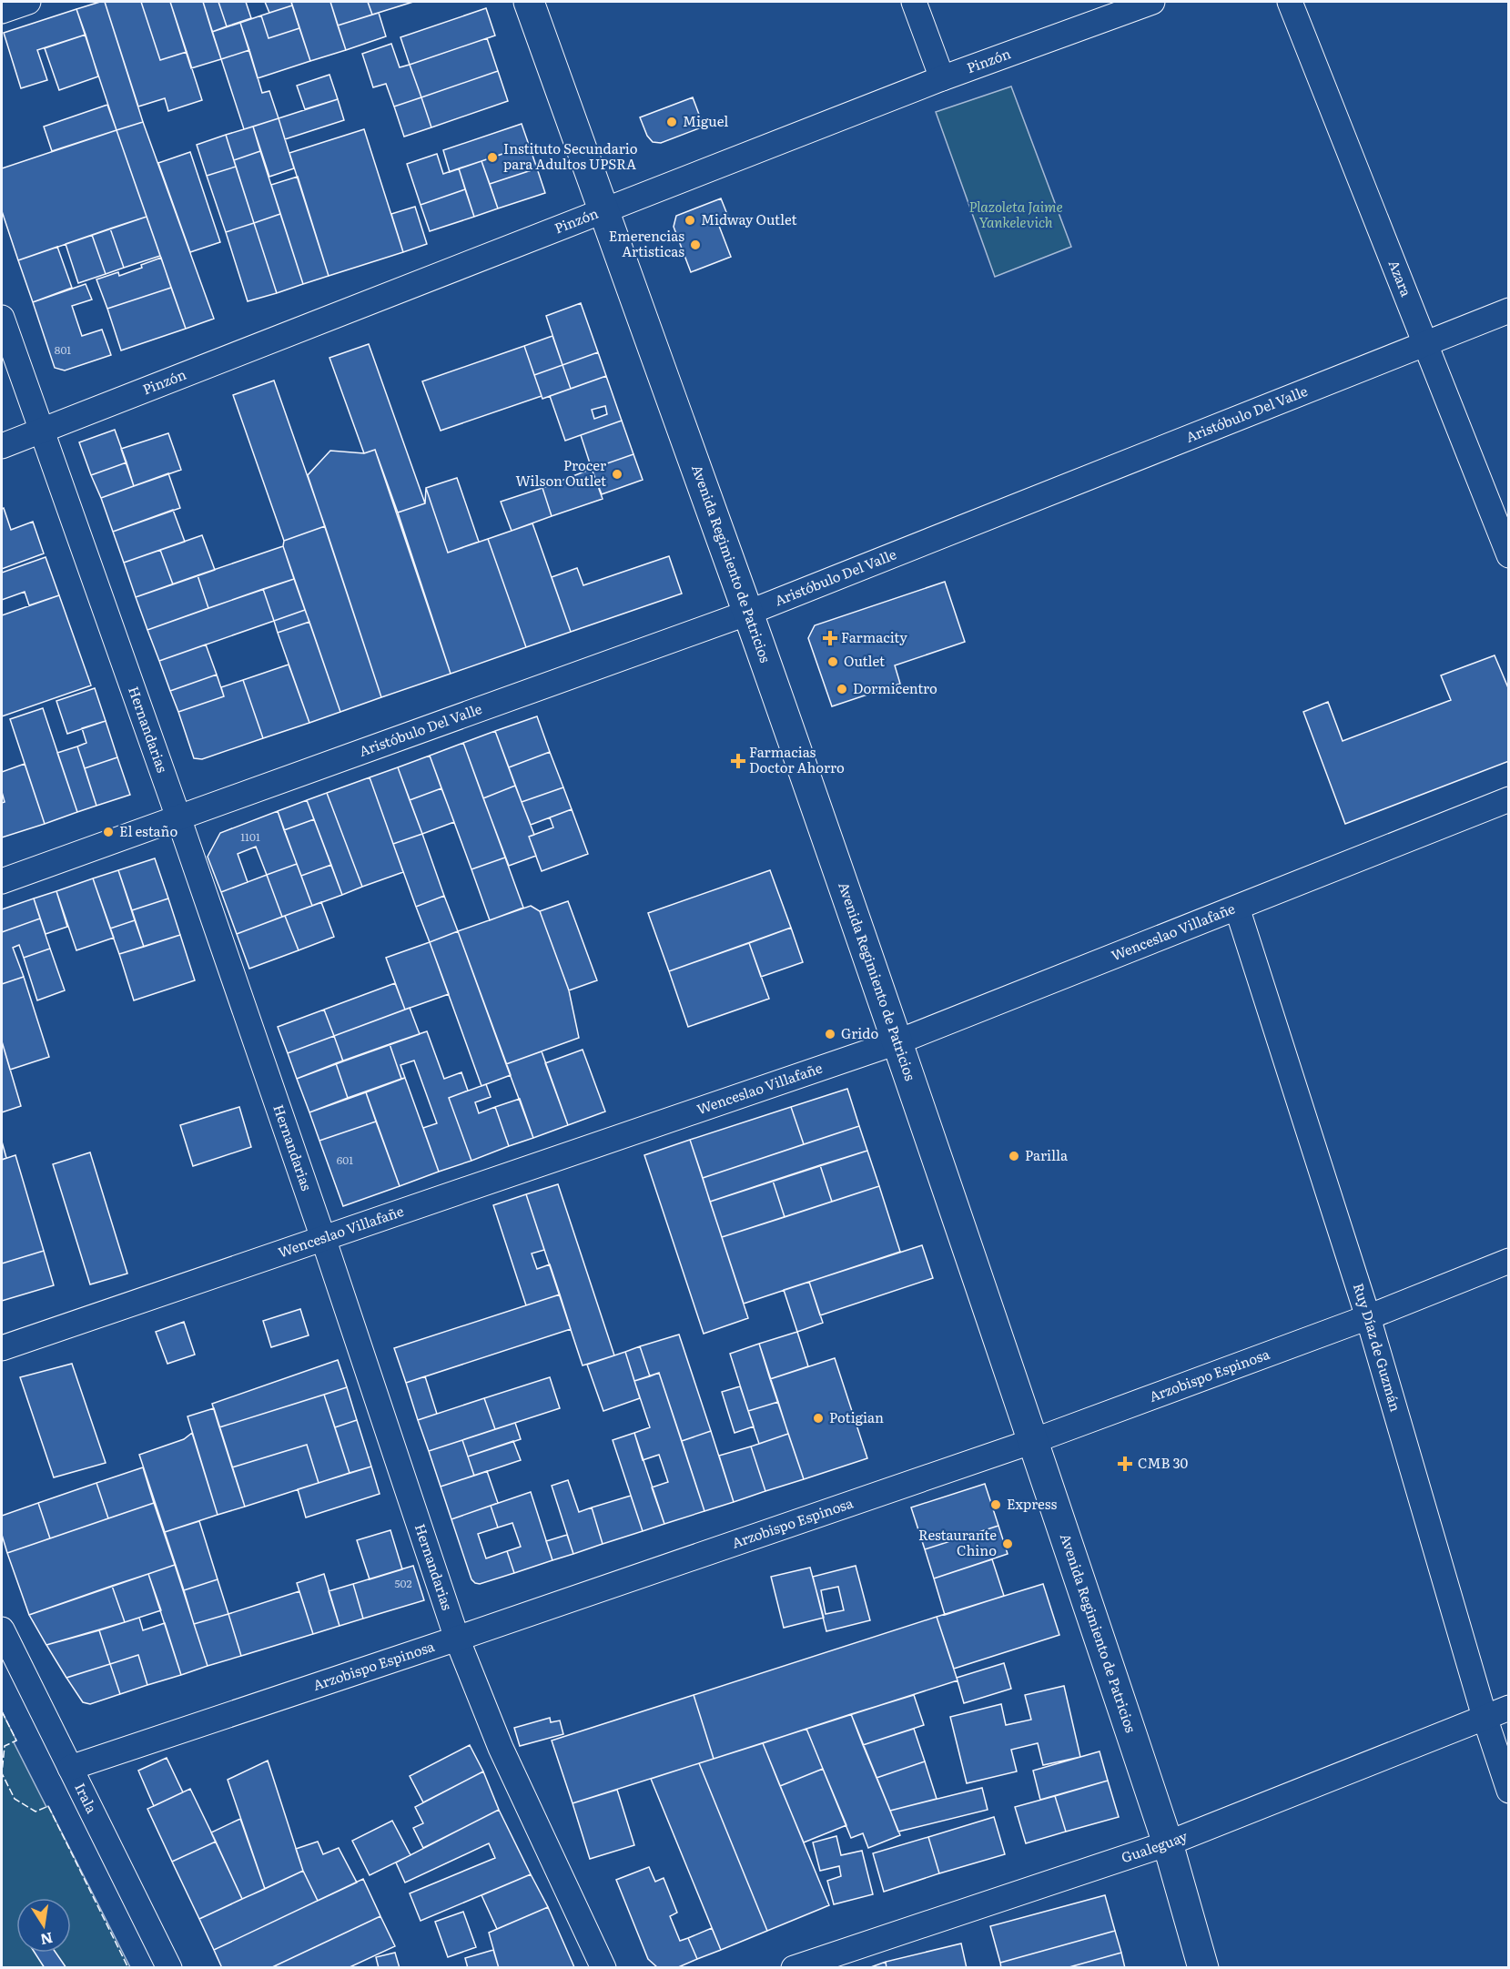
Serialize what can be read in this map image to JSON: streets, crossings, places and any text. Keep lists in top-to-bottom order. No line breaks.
{"streets":{"main road":["Avenida Regimiento de Patricios"],"street":["Pinzón","Azara","Aristóbulo Del Valle","Hernandarias","Wenceslao Villafañe","Ruy Díaz de Guzmán","Arzobispo Espinosa","Irala","Gualeguay"]},"crossings":[["Pinzón","Avenida Regimiento de Patricios"],["Pinzón","Hernandarias"],["Azara","Aristóbulo Del Valle"],["Aristóbulo Del Valle","Avenida Regimiento de Patricios"],["Aristóbulo Del Valle","Hernandarias"],["Avenida Regimiento de Patricios","Wenceslao Villafañe"],["Avenida Regimiento de Patricios","Arzobispo Espinosa"],["Avenida Regimiento de Patricios","Gualeguay"],["Hernandarias","Wenceslao Villafañe"],["Hernandarias","Arzobispo Espinosa"],["Wenceslao Villafañe","Ruy Díaz de Guzmán"],["Ruy Díaz de Guzmán","Arzobispo Espinosa"],["Ruy Díaz de Guzmán","Gualeguay"],["Arzobispo Espinosa","Irala"]],"parks":["Plazoleta Jaime Yankelevich"],"places":{"other":["Miguel","Instituto Secundario para Adultos UPSRA","Midway Outlet","Emerencias Artisticas","Procer Wilson Outlet","Outlet","Dormicentro","El estaño","Grido","Parilla","Potigian","Express","Restaurante Chino"],"health":["Farmacity","Farmacias Doctor Ahorro","CMB 30"]},"house_numbers":["801","1101","601","502"],"north":"bottom"}
